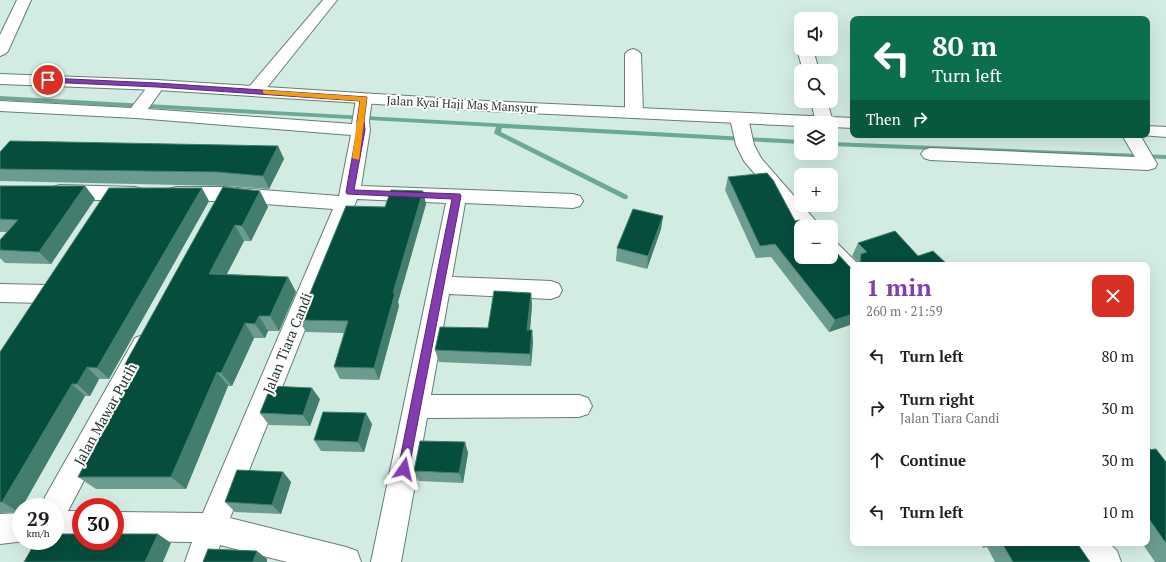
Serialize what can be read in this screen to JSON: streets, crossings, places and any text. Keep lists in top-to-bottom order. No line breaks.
{"streets":{"main road":["Jalan Kyai Haji Mas Mansyur","Jalan Tiara Candi","Jalan Mawar Putih"]},"crossings":[["Jalan Kyai Haji Mas Mansyur","Jalan Tiara Candi"]],"page":{"map_buttons":["+","−"],"turn":["80 m","Turn left"],"then":"Then","heading":["1 min","260 m · 21:59"],"list":[{"name":"Turn left","value":"80 m"},{"name":"Turn right","note":"Jalan Tiara Candi","value":"30 m"},{"name":"Continue","value":"30 m"},{"name":"Turn left","value":"10 m"}],"speed":"29 km/h","limit":"30"}}
